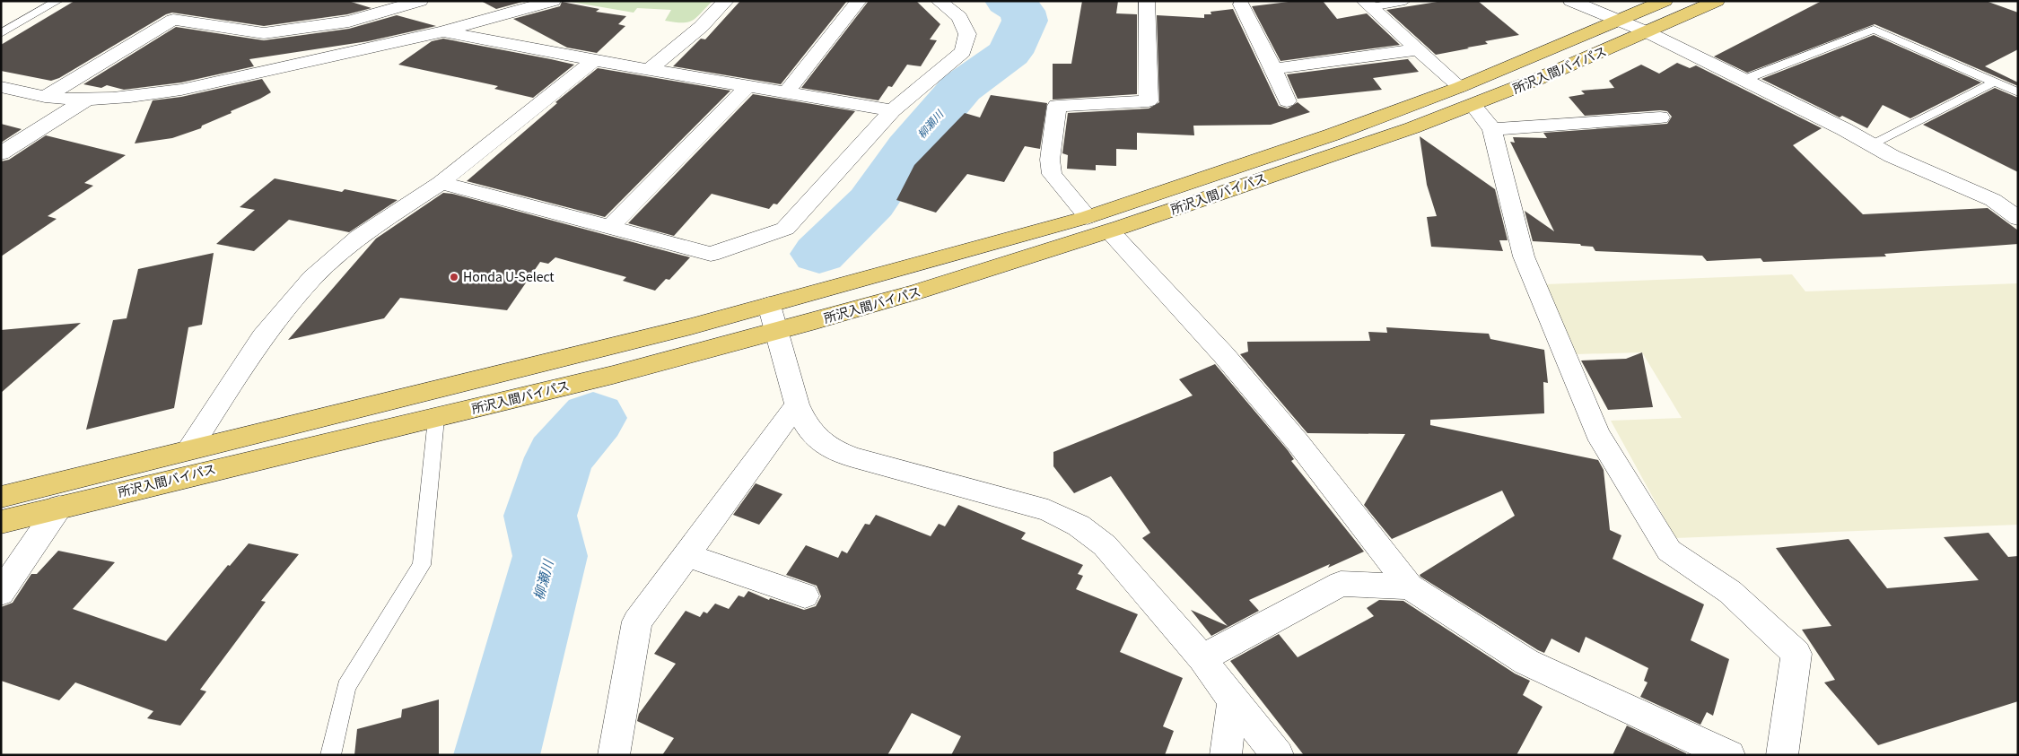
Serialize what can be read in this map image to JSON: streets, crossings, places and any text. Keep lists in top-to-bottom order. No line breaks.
{"streets":{"main road":["所沢入間バイパス"]},"water":["柳瀬川"],"places":["Honda U-Select"]}
